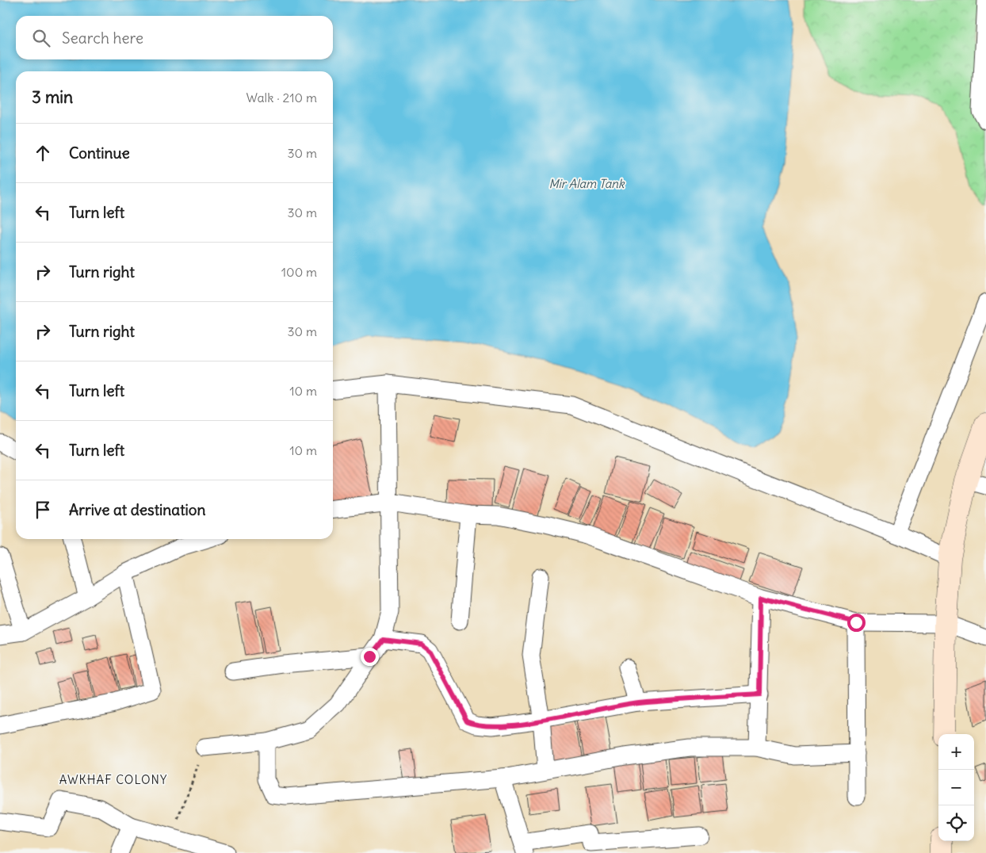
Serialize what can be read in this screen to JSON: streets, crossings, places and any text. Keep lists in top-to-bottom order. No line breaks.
{"districts":["AWKHAF COLONY"],"water":["Mir Alam Tank"],"page":{"search":"Search here","heading":["3 min","Walk · 210 m"],"list":[["Continue","30 m"],["Turn left","30 m"],["Turn right","100 m"],["Turn right","30 m"],["Turn left","10 m"],["Turn left","10 m"],"Arrive at destination"],"map_buttons":["+","−"]}}
